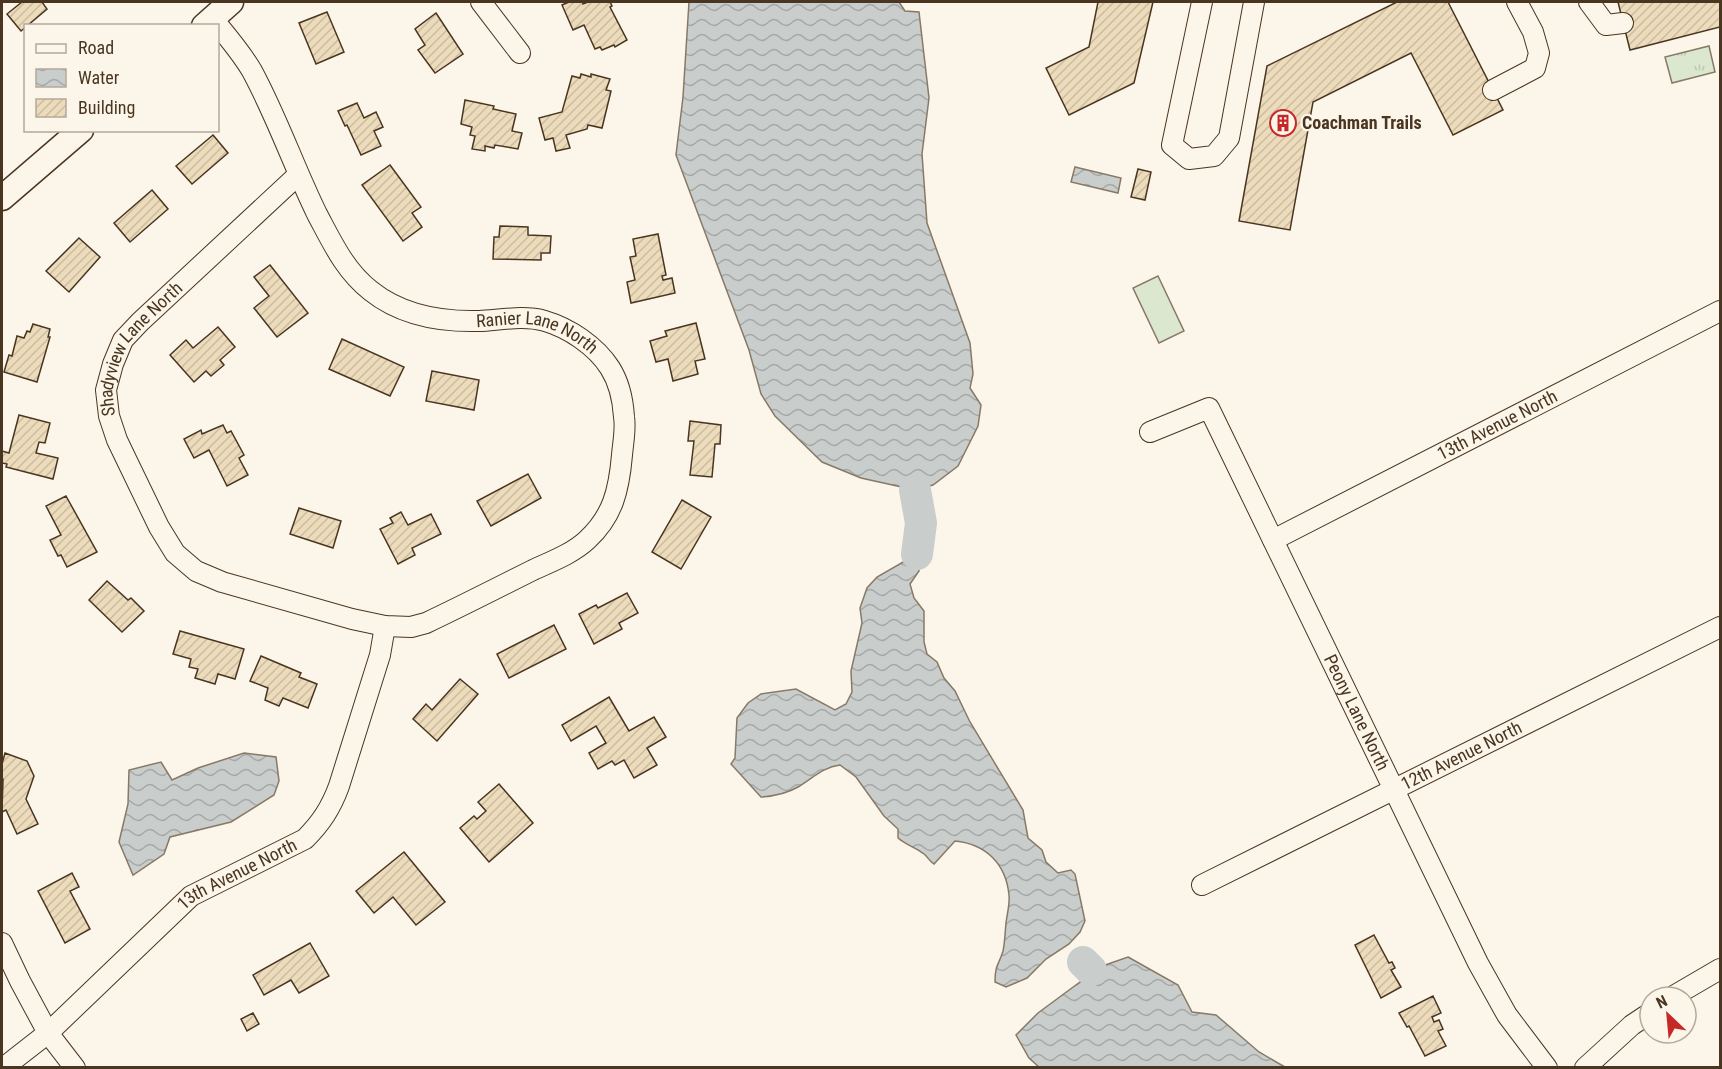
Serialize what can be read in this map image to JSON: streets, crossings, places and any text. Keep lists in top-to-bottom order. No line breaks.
{"streets":{"street":["Ranier Lane North","Shadyview Lane North","13th Avenue North","Peony Lane North","12th Avenue North"]},"crossings":[["Ranier Lane North","Shadyview Lane North"],["Ranier Lane North","13th Avenue North"],["Shadyview Lane North","13th Avenue North"],["13th Avenue North","Peony Lane North"],["Peony Lane North","12th Avenue North"]],"places":{"building":["Coachman Trails"]},"legend":["Road","Water","Building"],"north":"top left"}
